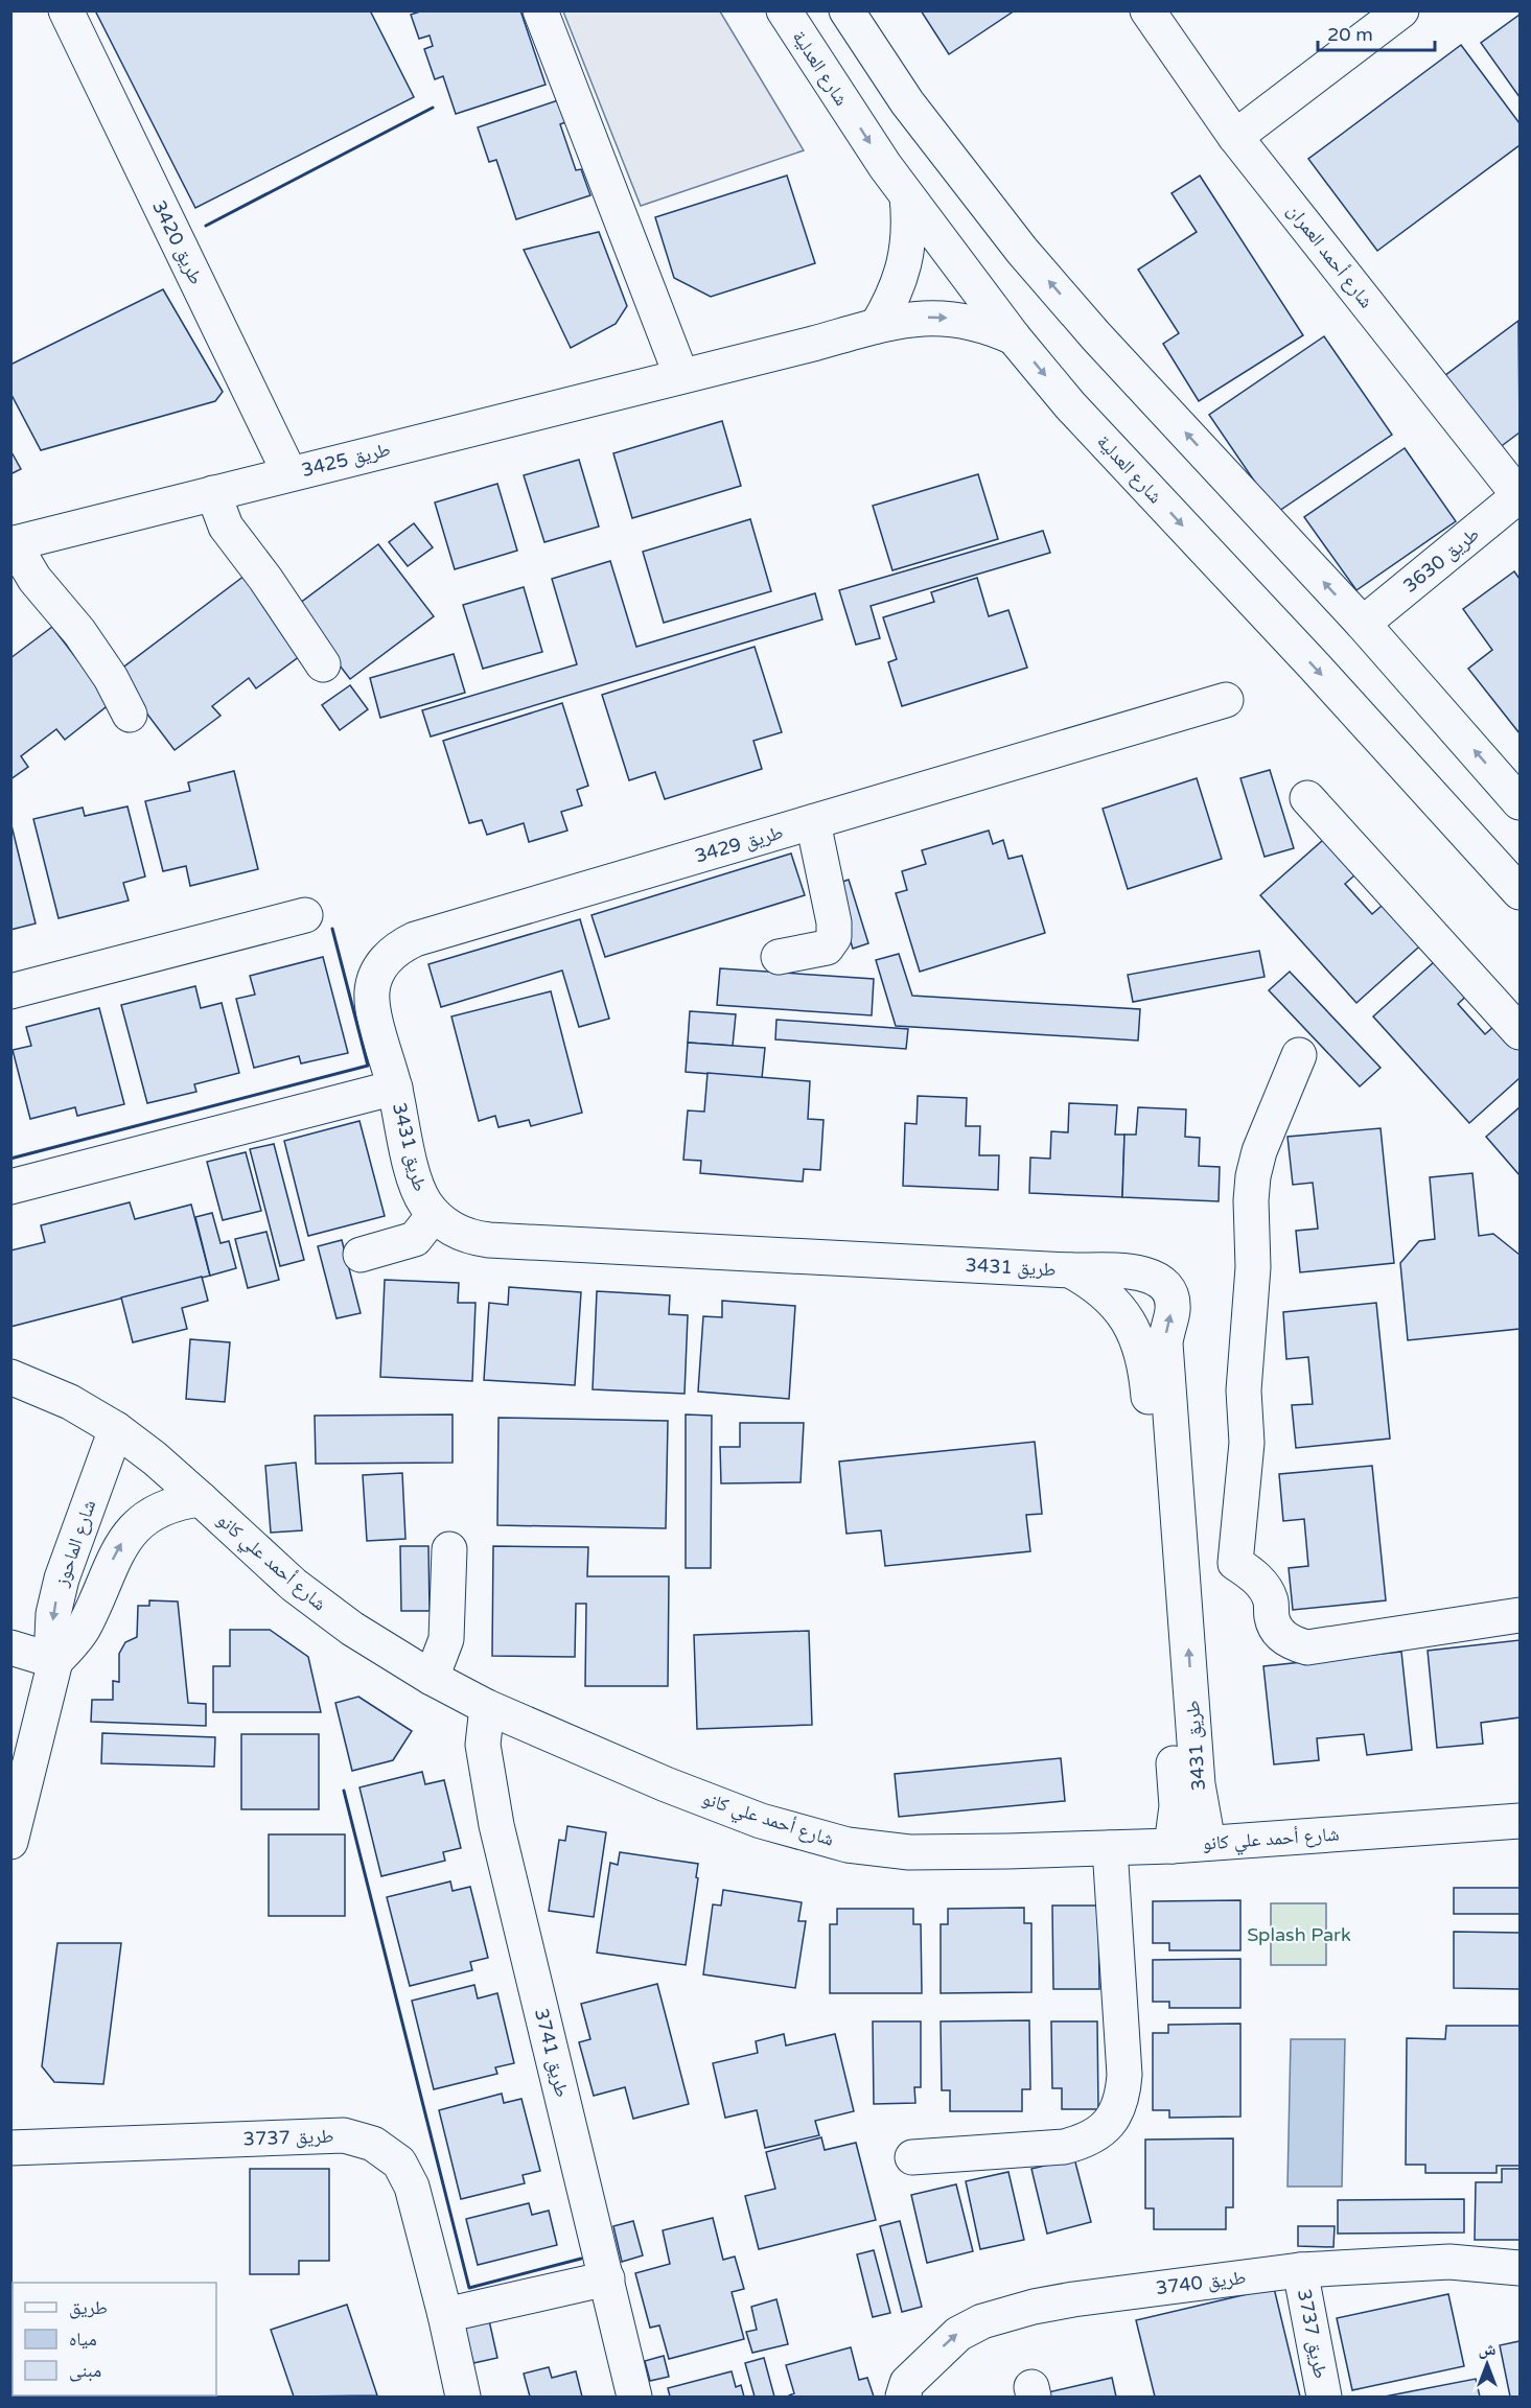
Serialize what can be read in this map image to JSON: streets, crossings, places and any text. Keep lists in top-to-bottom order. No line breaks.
{"streets":{"street":["شارع العدلية","طريق 3420","شارع أحمد العمران","طريق 3425","طريق 3630","طريق 3429","طريق 3431","شارع الماحوز","شارع أحمد علي كانو","طريق 3741","طريق 3737","طريق 3740"]},"crossings":[["شارع العدلية","طريق 3425"],["طريق 3420","طريق 3425"],["شارع أحمد العمران","طريق 3630"],["طريق 3429","طريق 3431"],["طريق 3431","شارع أحمد علي كانو"],["شارع الماحوز","شارع أحمد علي كانو"],["شارع أحمد علي كانو","طريق 3741"],["طريق 3737","طريق 3740"]],"one_way":["طريق 3740"],"parks":["Splash Park"],"legend":["طريق","مياه","مبنى"],"scale_bar":"20 m","north":"top"}
